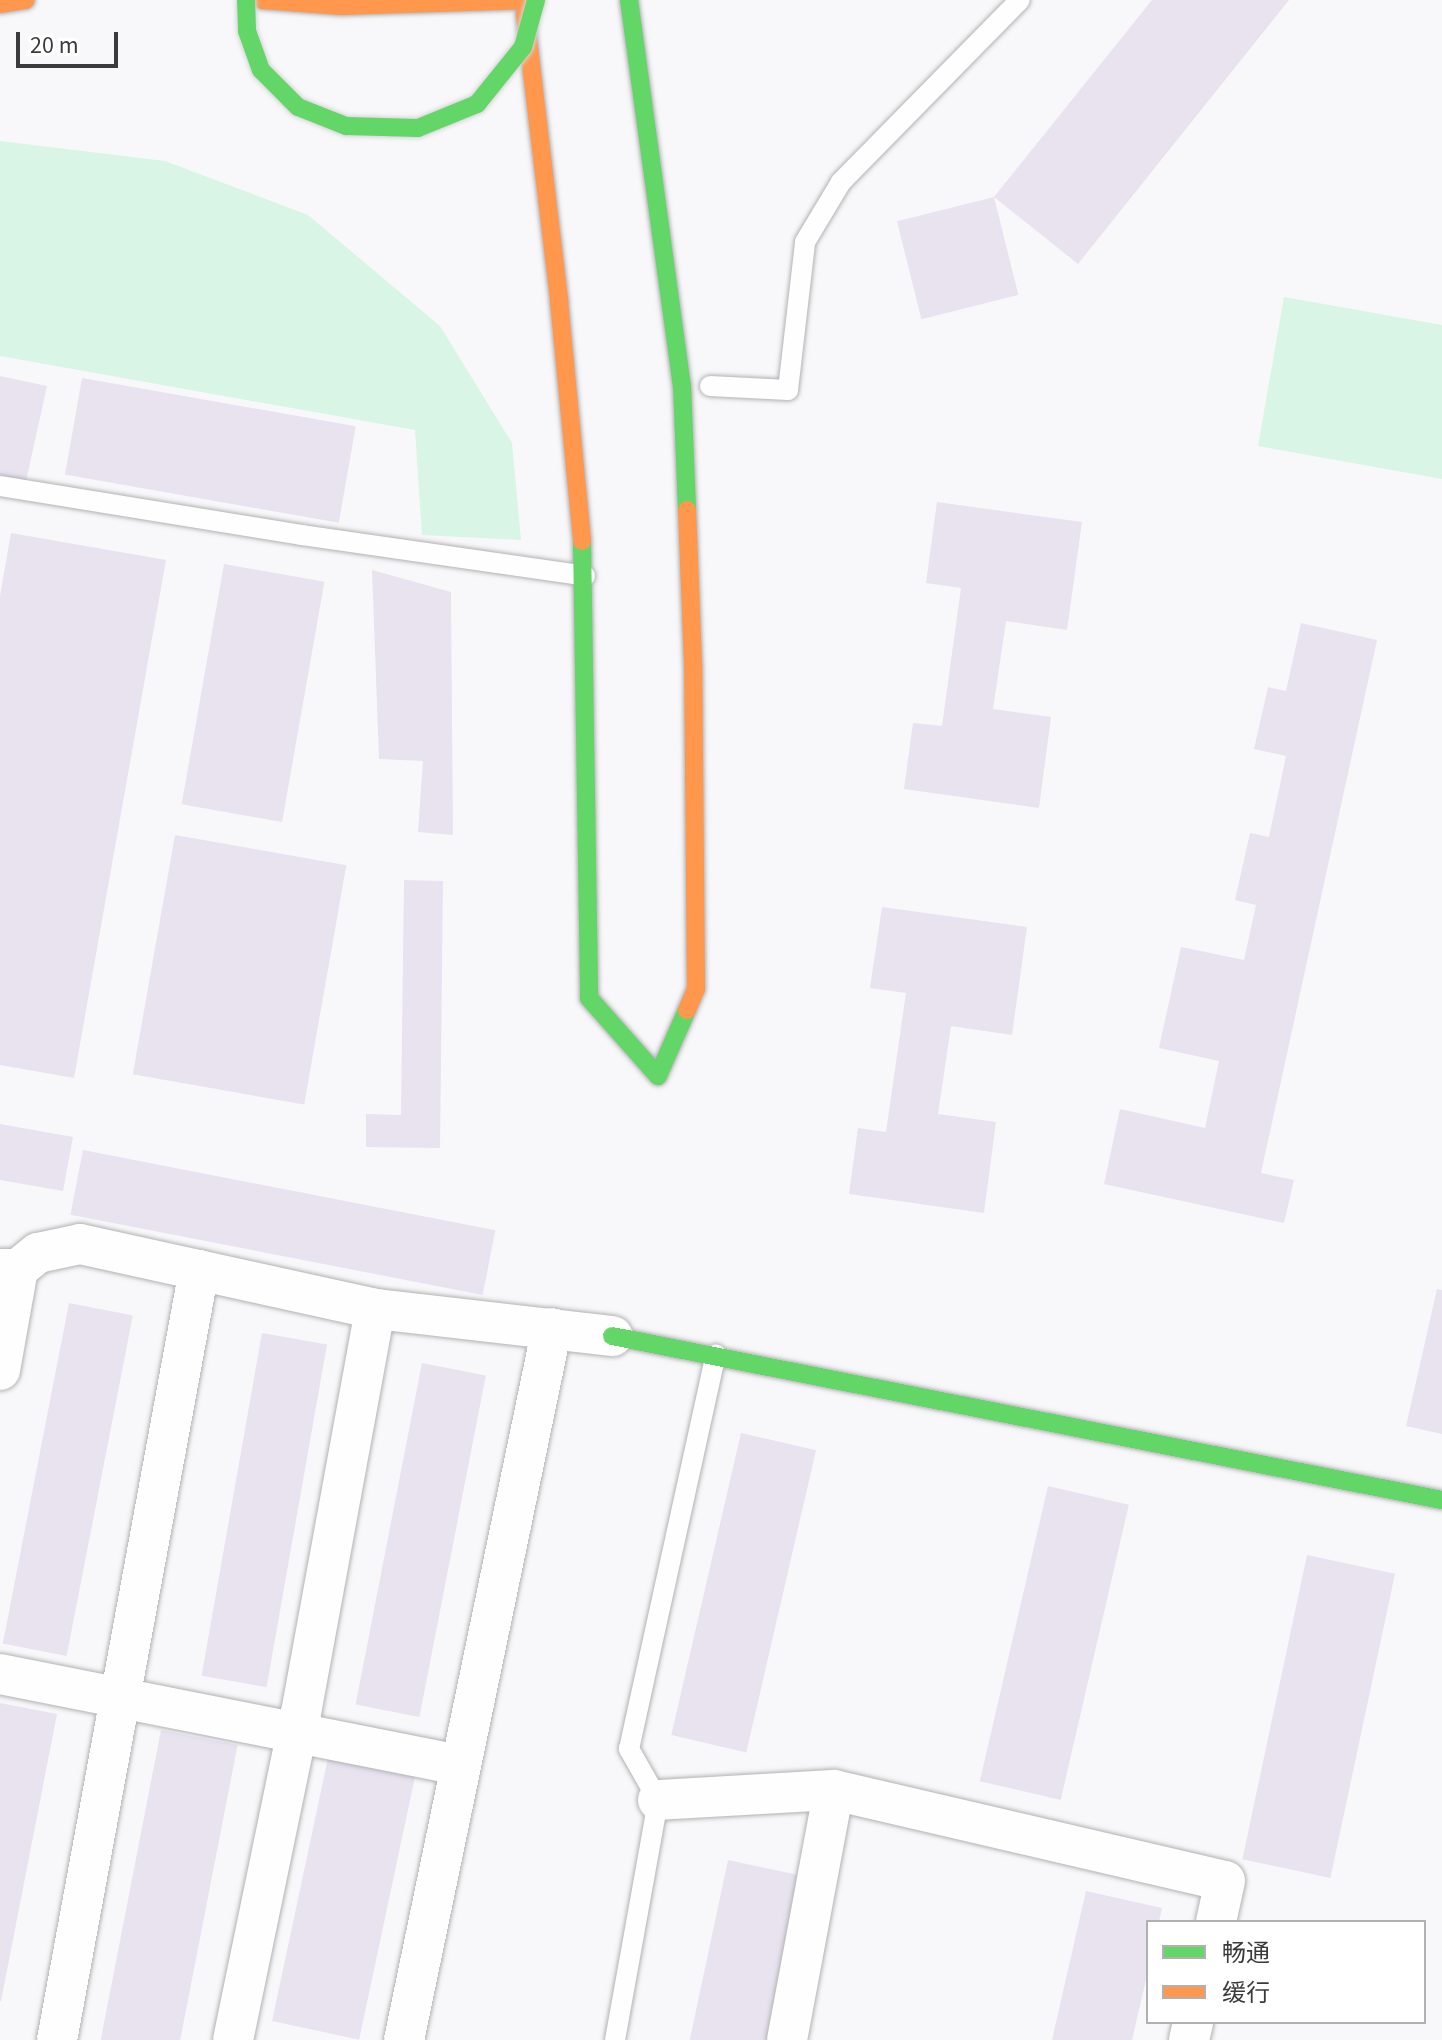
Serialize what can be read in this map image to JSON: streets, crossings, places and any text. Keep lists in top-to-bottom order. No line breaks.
{"legend":["畅通","缓行"],"scale_bar":"20 m"}
